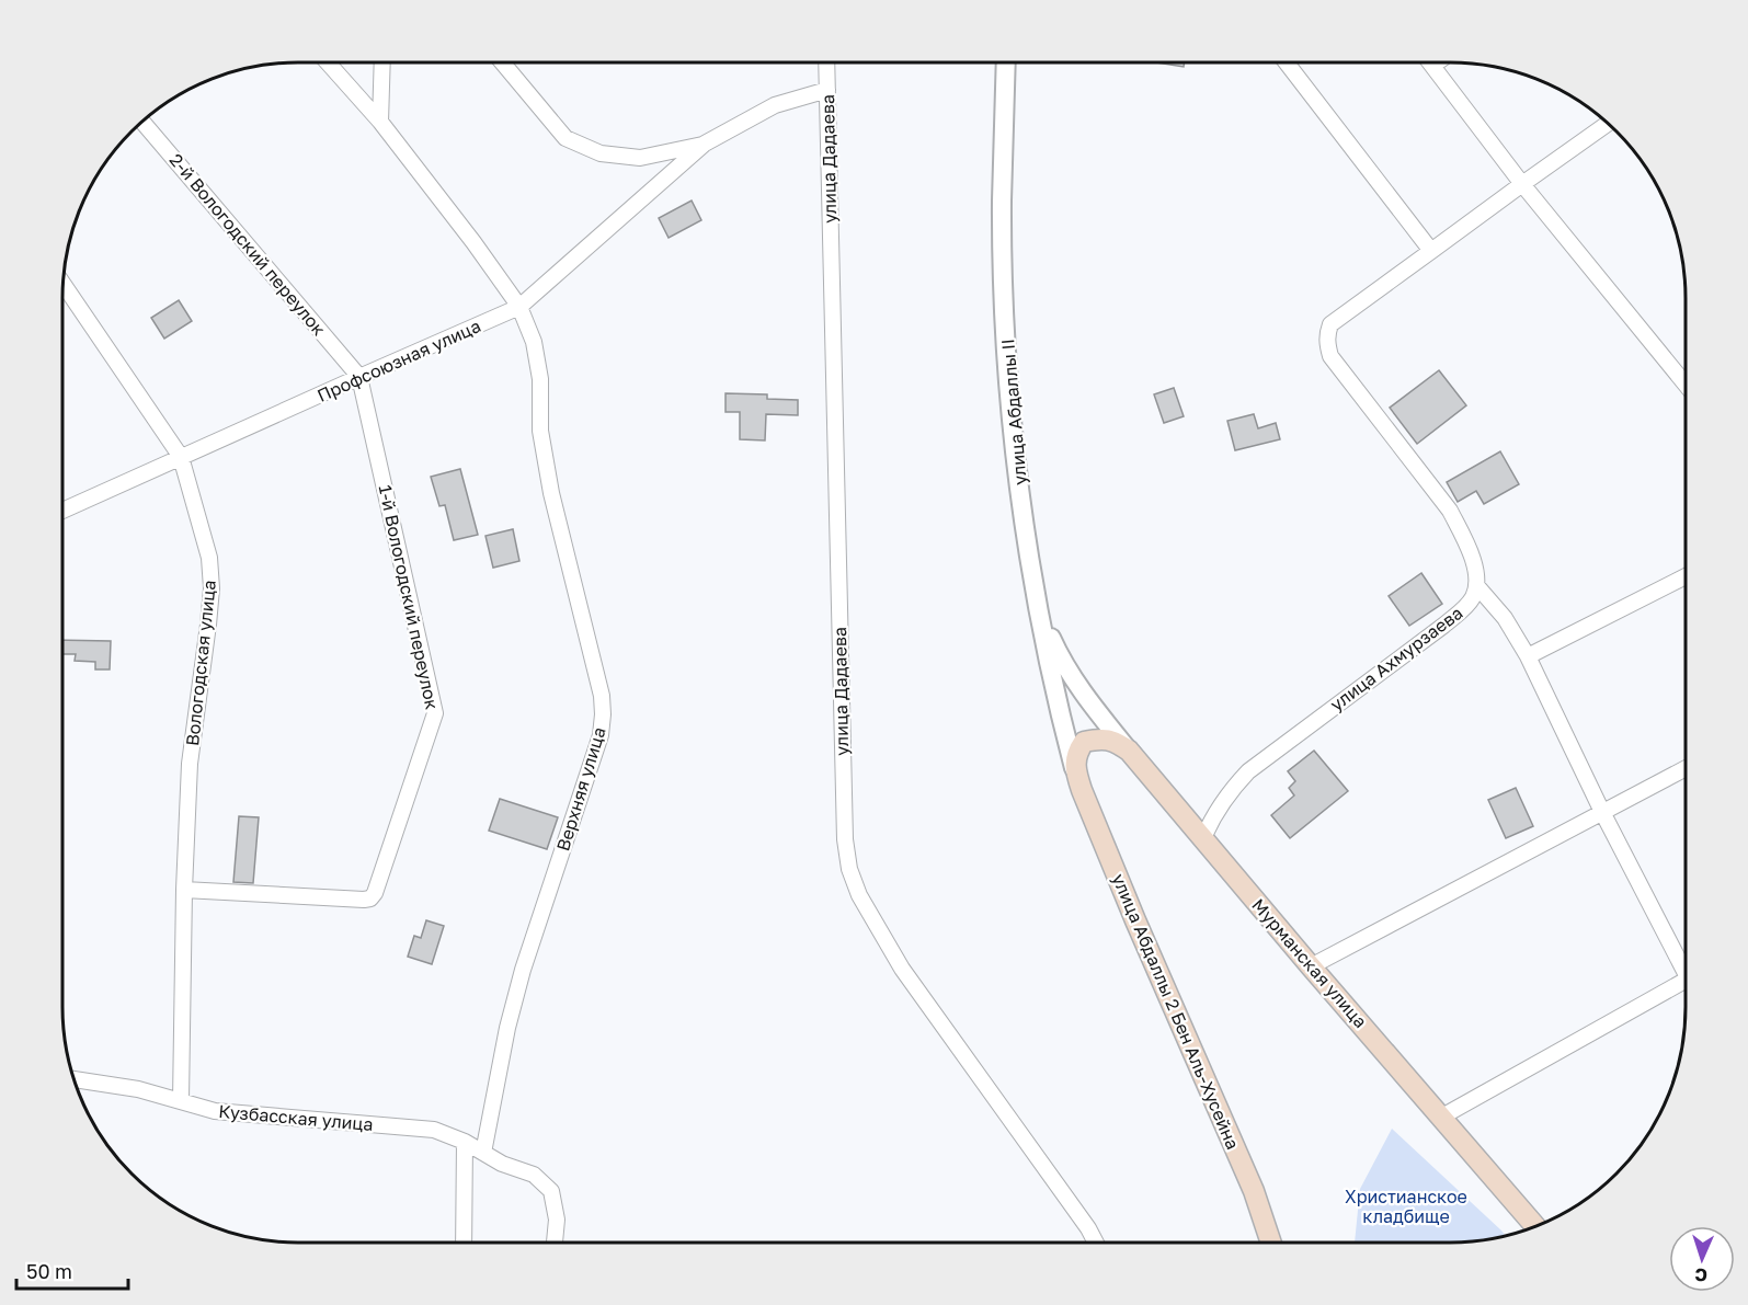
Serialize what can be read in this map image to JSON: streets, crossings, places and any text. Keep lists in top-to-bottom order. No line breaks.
{"streets":{"main road":["Мурманская улица","улица Абдаллы 2 Бен Аль-Хусейна"],"street":["улица Дадаева","2-й Вологодский переулок","Профсоюзная улица","улица Абдаллы II","1-й Вологодский переулок","улица Ахмурзаева","Вологодская улица","Верхняя улица","Кузбасская улица"]},"crossings":[["2-й Вологодский переулок","Профсоюзная улица"],["2-й Вологодский переулок","1-й Вологодский переулок"],["Профсоюзная улица","1-й Вологодский переулок"],["Профсоюзная улица","Вологодская улица"],["Профсоюзная улица","Верхняя улица"],["улица Абдаллы II","Мурманская улица"],["улица Абдаллы II","улица Абдаллы 2 Бен Аль-Хусейна"],["1-й Вологодский переулок","Вологодская улица"],["улица Ахмурзаева","Мурманская улица"],["Вологодская улица","Кузбасская улица"],["Верхняя улица","Кузбасская улица"],["Мурманская улица","улица Абдаллы 2 Бен Аль-Хусейна"]],"parks":["Христианское кладбище"],"scale_bar":"50 m","north":"bottom"}
